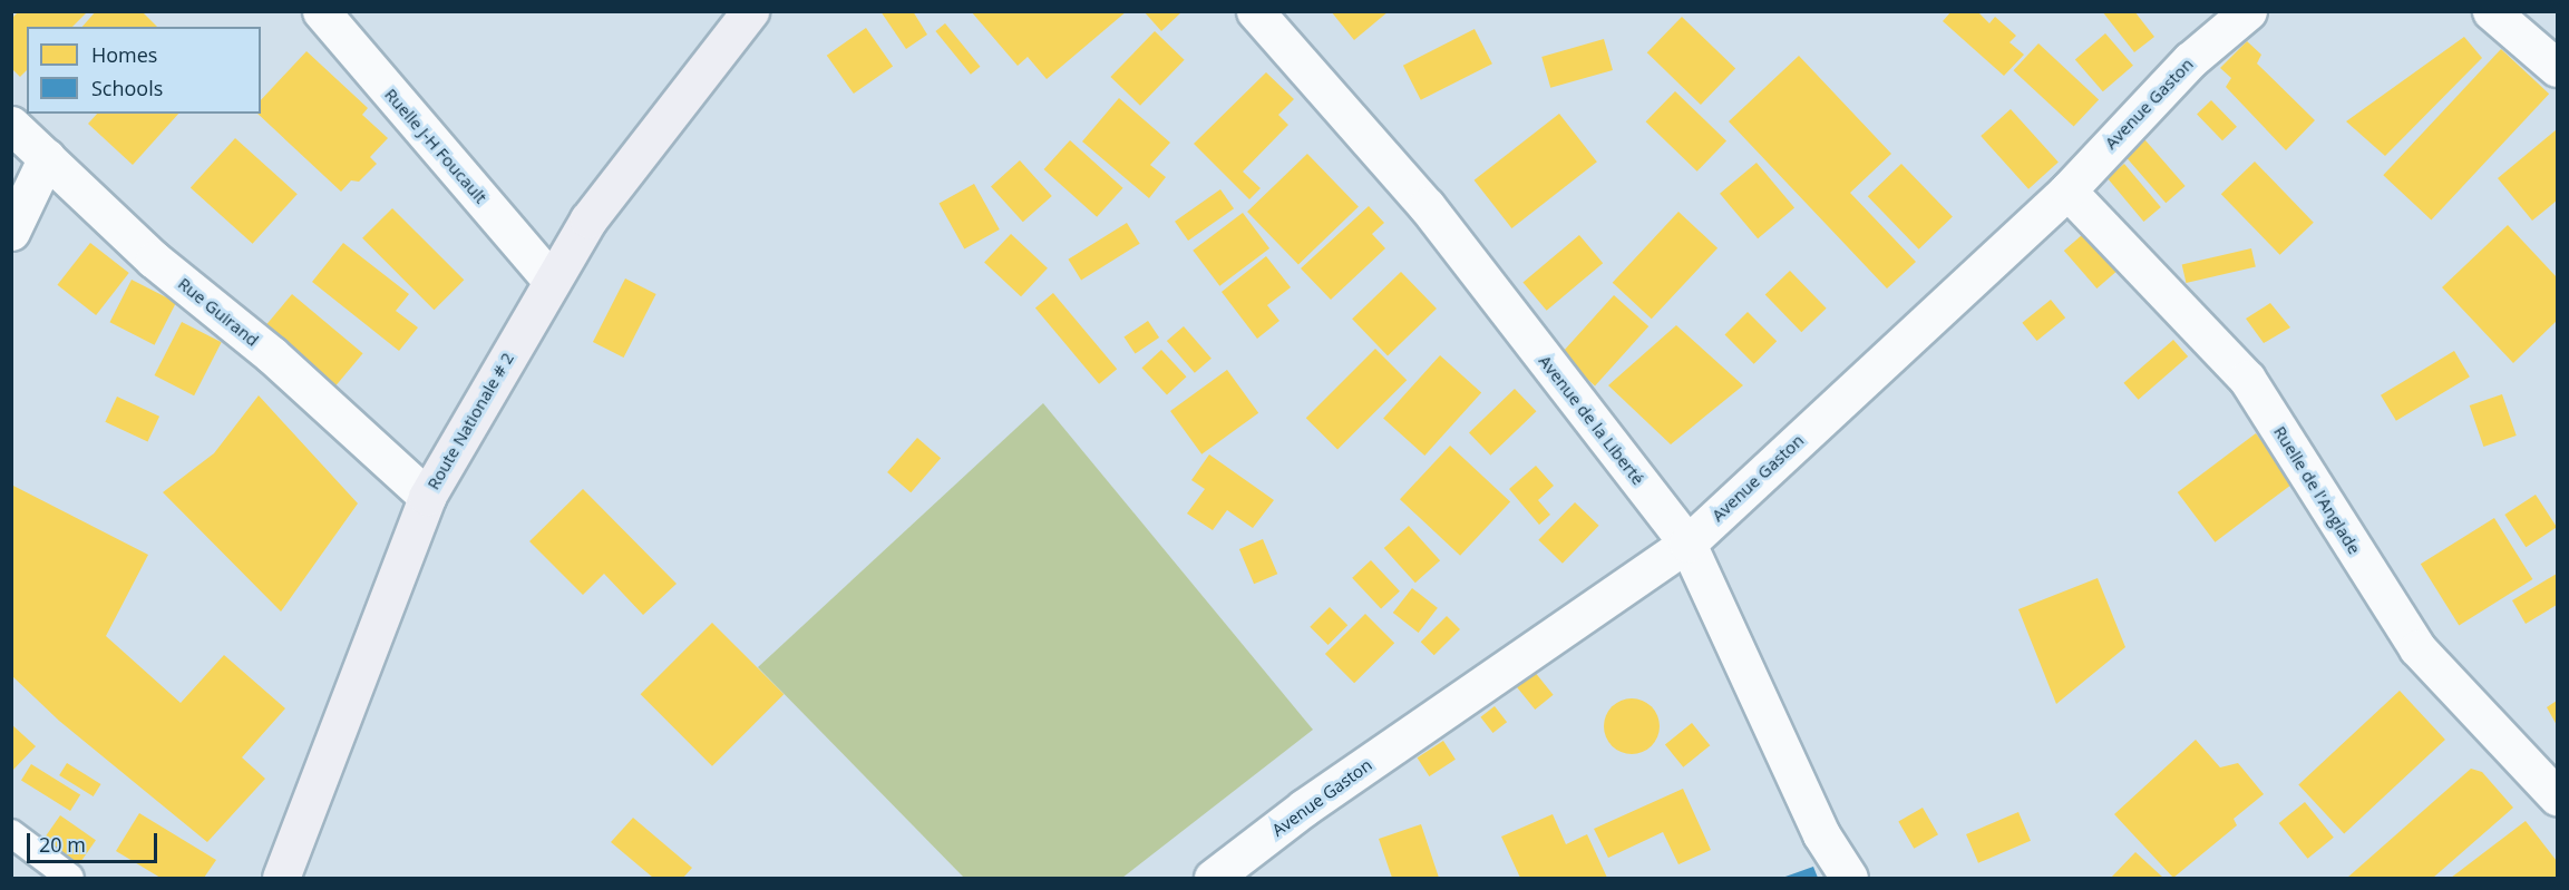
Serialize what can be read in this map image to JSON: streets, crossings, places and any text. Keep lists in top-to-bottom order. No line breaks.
{"streets":{"main road":["Route Nationale # 2"],"street":["Avenue Gaston","Ruelle J-H Foucault","Rue Guirand","Avenue de la Liberté","Ruelle de l'Anglade"]},"crossings":[["Avenue Gaston","Avenue de la Liberté"],["Avenue Gaston","Ruelle de l'Anglade"],["Ruelle J-H Foucault","Route Nationale # 2"],["Rue Guirand","Route Nationale # 2"]],"legend":["Homes","Schools"],"scale_bar":"20 m"}
